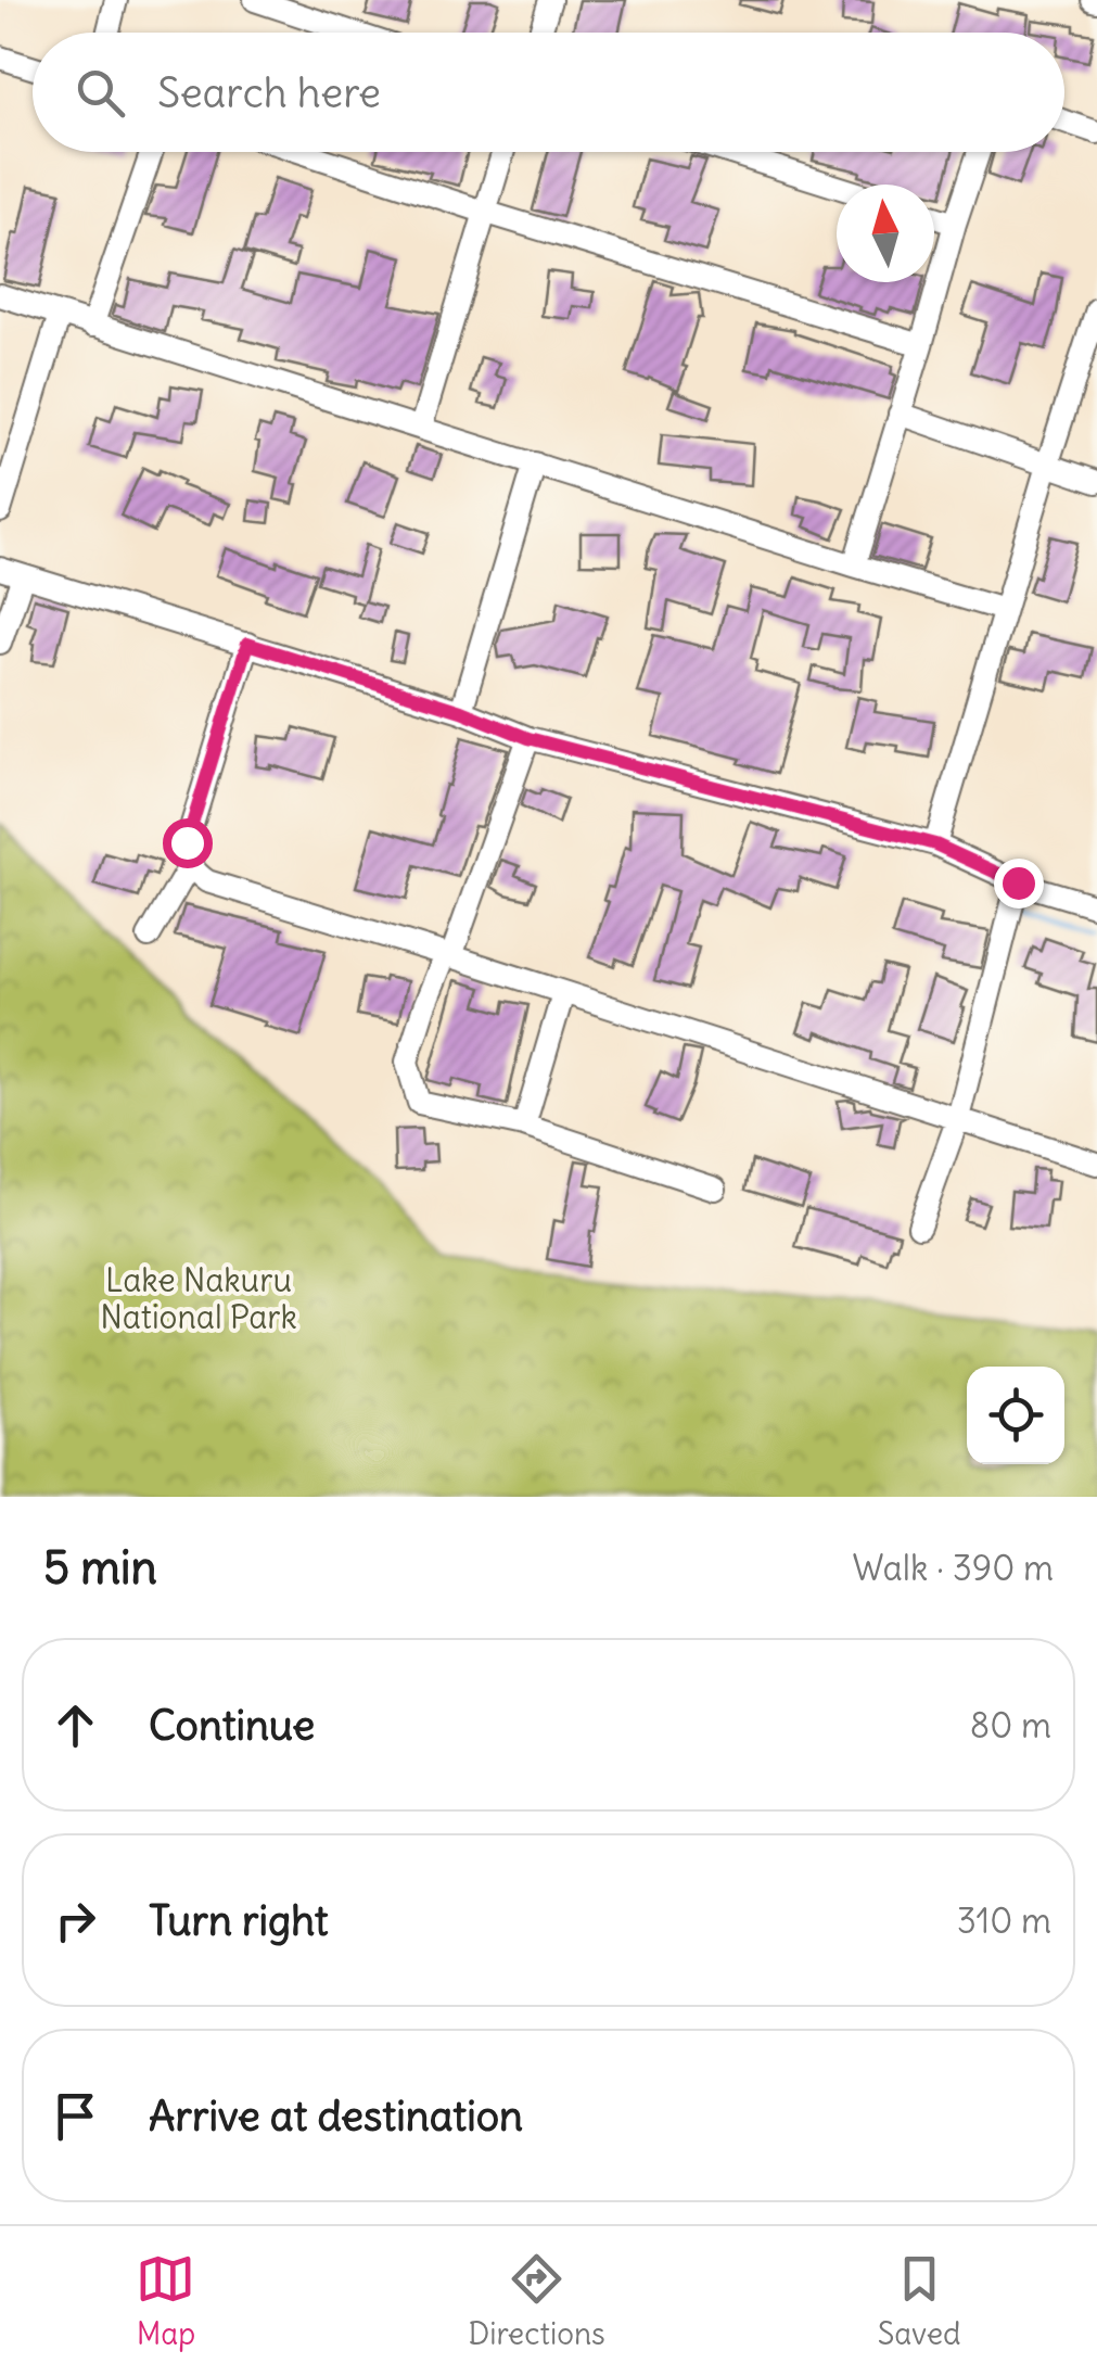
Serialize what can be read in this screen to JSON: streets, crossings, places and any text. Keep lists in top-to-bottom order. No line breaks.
{"parks":["Lake Nakuru National Park"],"north":"top","page":{"search":"Search here","heading":["5 min","Walk · 390 m"],"list":[["Continue","80 m"],["Turn right","310 m"],"Arrive at destination"],"nav":["Map","Directions","Saved"]}}
